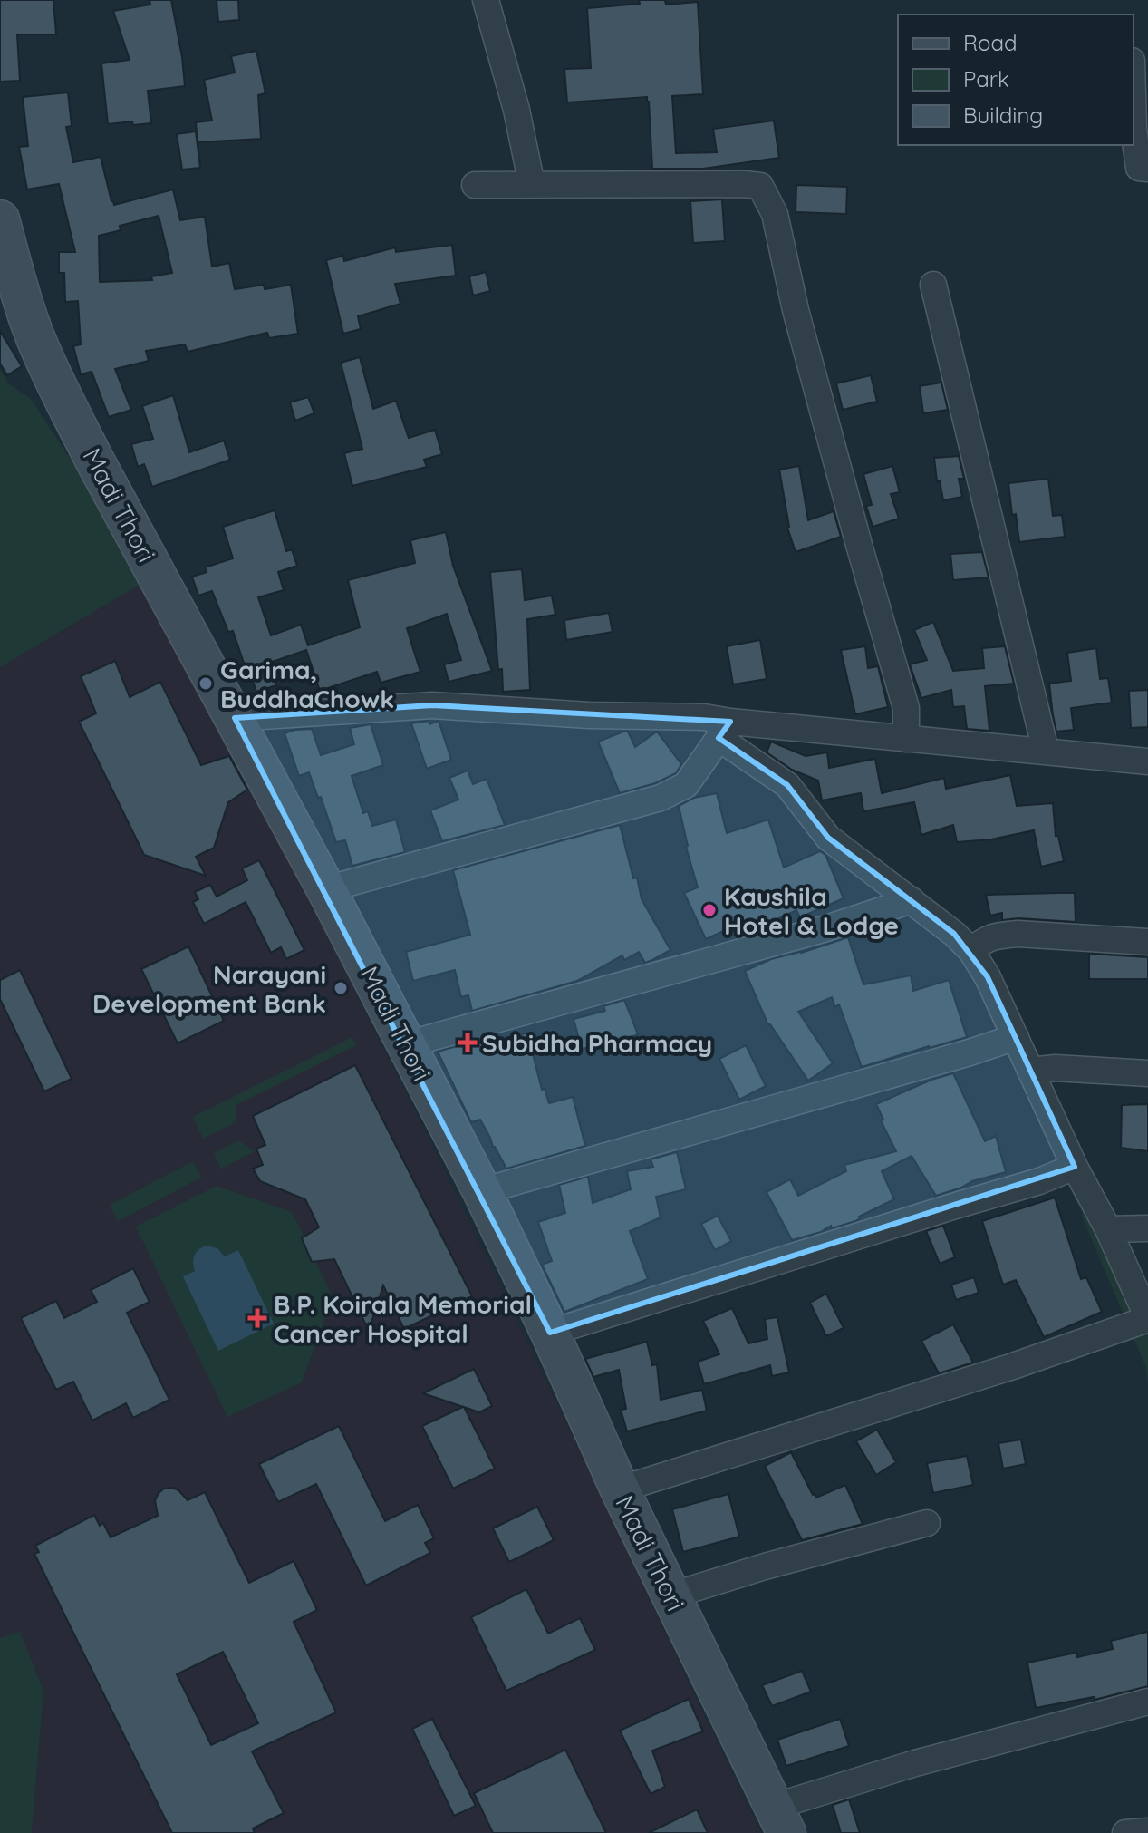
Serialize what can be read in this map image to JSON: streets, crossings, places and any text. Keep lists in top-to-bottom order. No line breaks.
{"streets":{"main road":["Madi Thori"]},"places":{"other":["Garima, BuddhaChowk","Kaushila Hotel & Lodge","Narayani Development Bank"],"health":["Subidha Pharmacy","B.P. Koirala Memorial Cancer Hospital"]},"legend":["Road","Park","Building"]}
